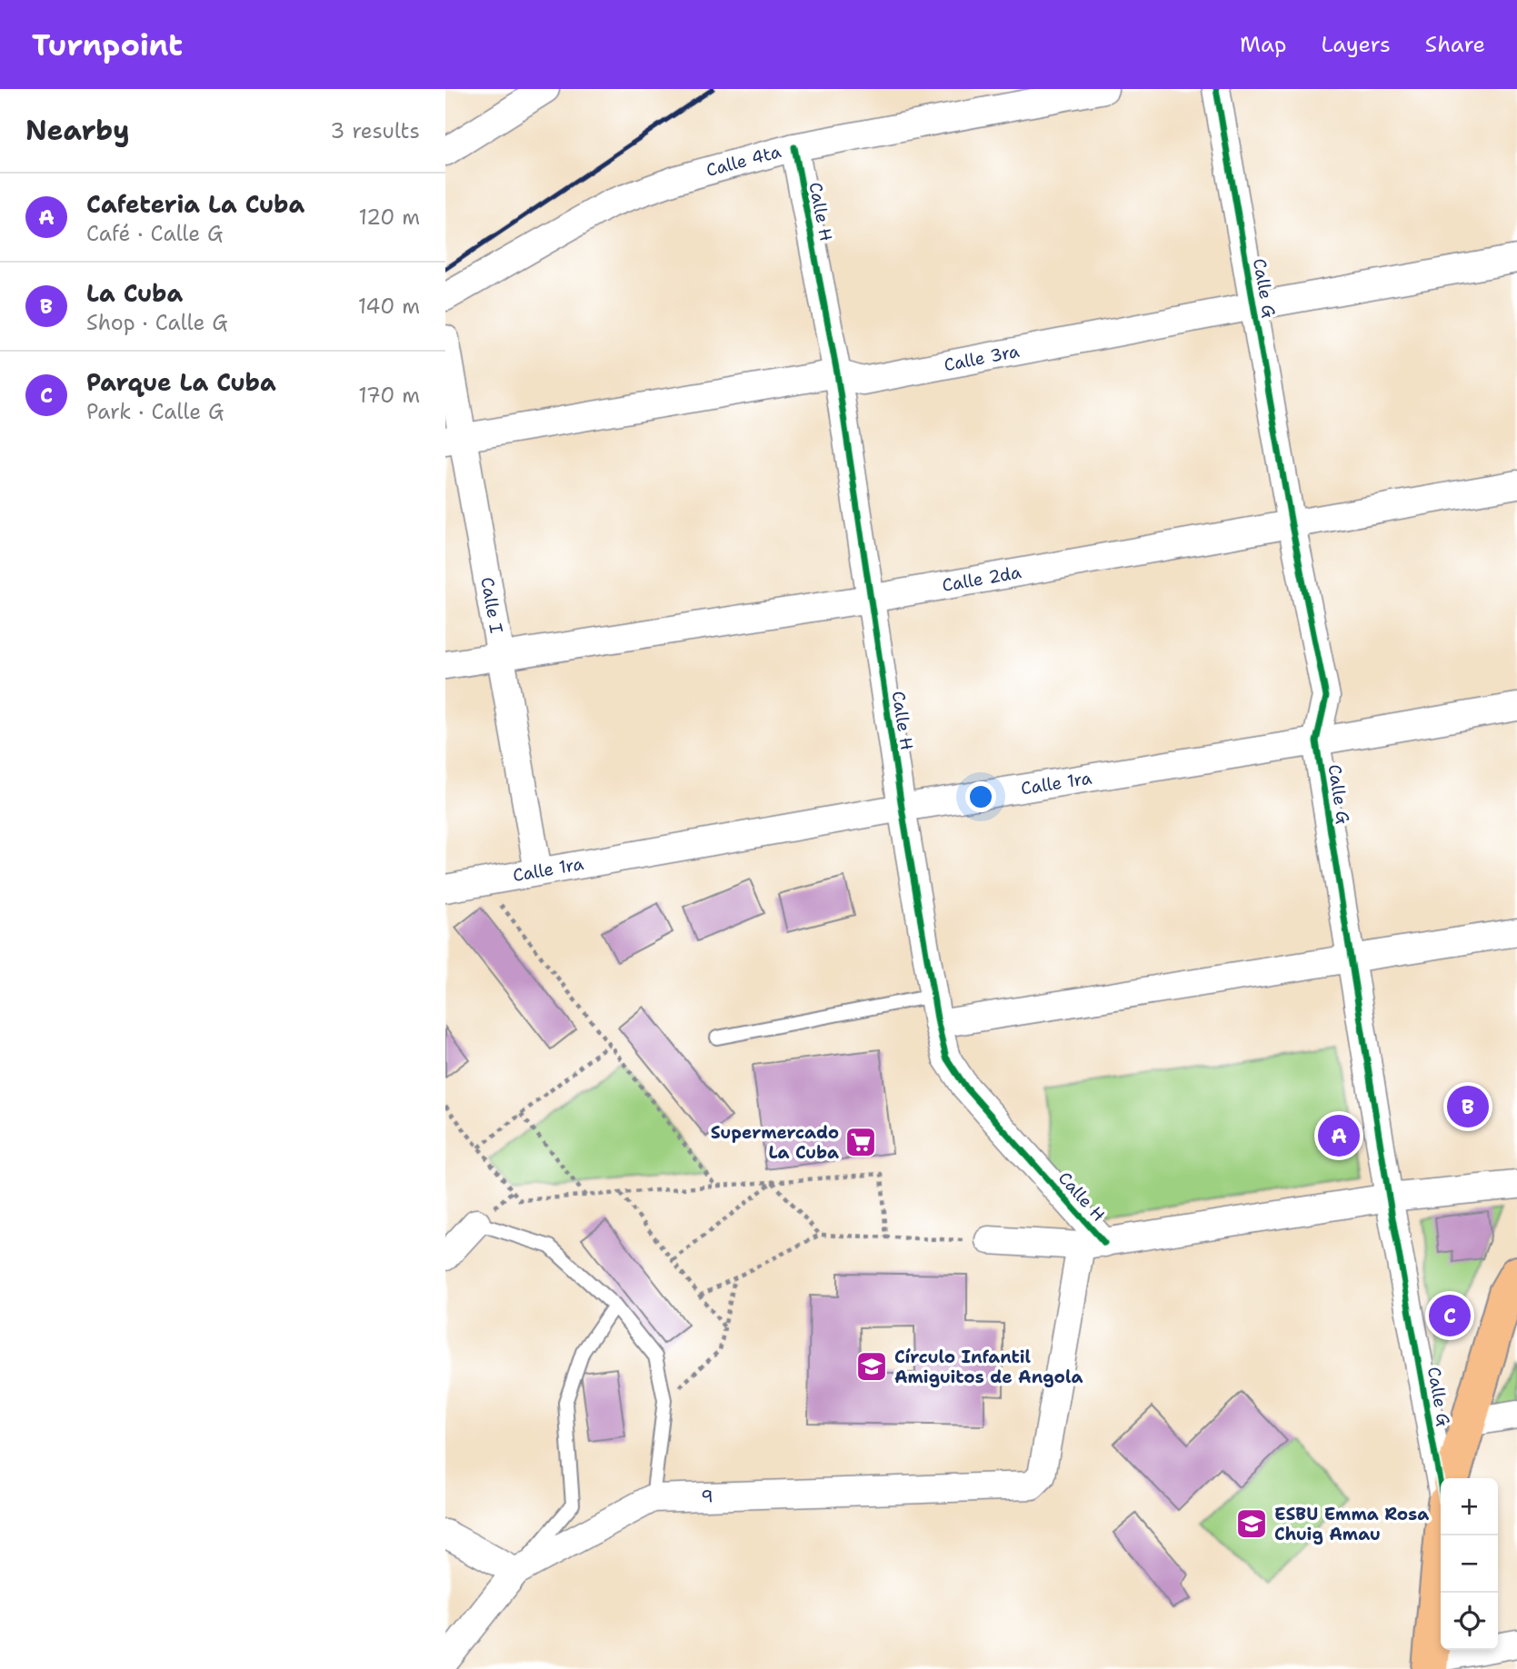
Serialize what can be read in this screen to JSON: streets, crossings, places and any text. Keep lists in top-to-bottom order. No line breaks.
{"streets":{"street":["Calle 4ta","Calle H","Calle G","Calle 3ra","Calle 2da","Calle I","Calle 1ra","9"]},"crossings":[["Calle 4ta","Calle H"],["Calle H","Calle 3ra"],["Calle H","Calle 2da"],["Calle H","Calle 1ra"],["Calle H","9"],["Calle G","Calle 3ra"],["Calle G","Calle 2da"],["Calle G","Calle 1ra"],["Calle 3ra","Calle I"],["Calle 2da","Calle I"],["Calle I","Calle 1ra"]],"places":{"supermarket":["Supermercado La Cuba"],"school or university":["Círculo Infantil Amiguitos de Angola","ESBU Emma Rosa Chuig Amau"]},"page":{"header":"Turnpoint","nav":["Map","Layers","Share"],"heading":["Nearby","3 results"],"list":[{"mark":"A","name":"Cafeteria La Cuba","note":"Café · Calle G","value":"120 m"},{"mark":"B","name":"La Cuba","note":"Shop · Calle G","value":"140 m"},{"mark":"C","name":"Parque La Cuba","note":"Park · Calle G","value":"170 m"}],"pins":["B","A","C"],"map_buttons":["+","−"]}}
